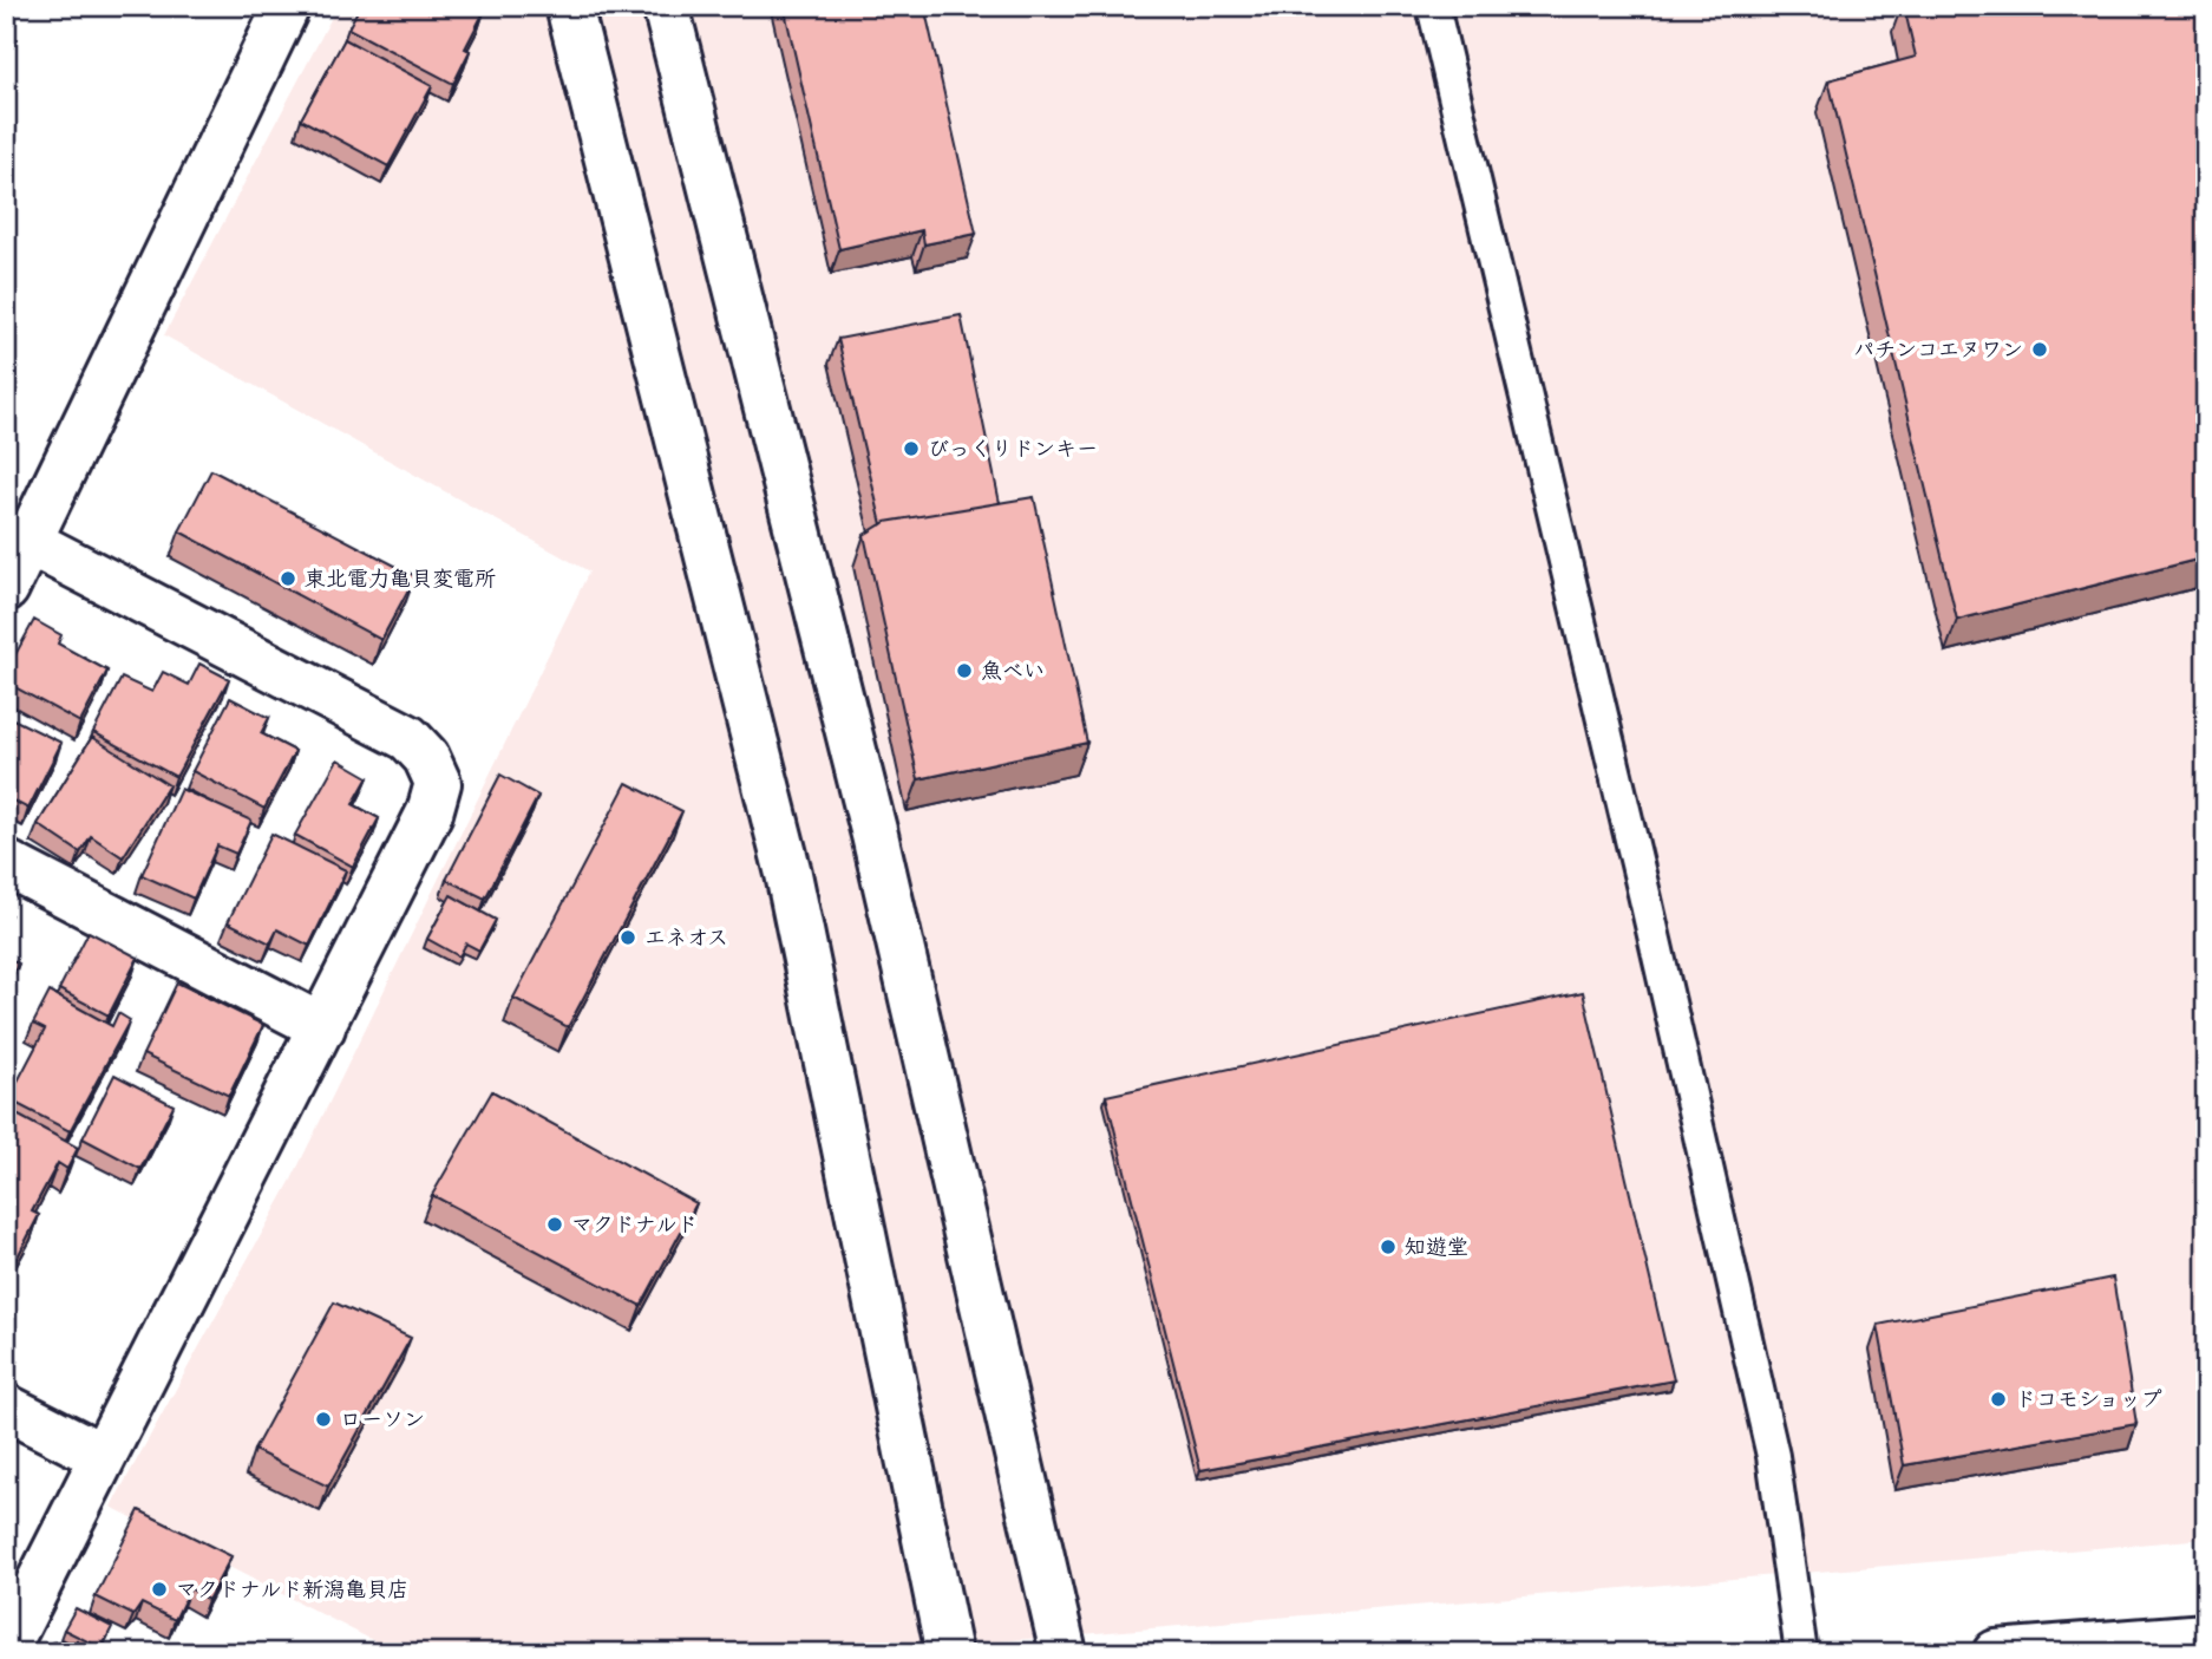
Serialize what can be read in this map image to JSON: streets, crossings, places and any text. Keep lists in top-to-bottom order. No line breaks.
{"places":["パチンコエヌワン","びっくりドンキー","東北電力亀貝変電所","魚べい","エネオス","マクドナルド","知遊堂","ドコモショップ","ローソン","マクドナルド新潟亀貝店"]}
